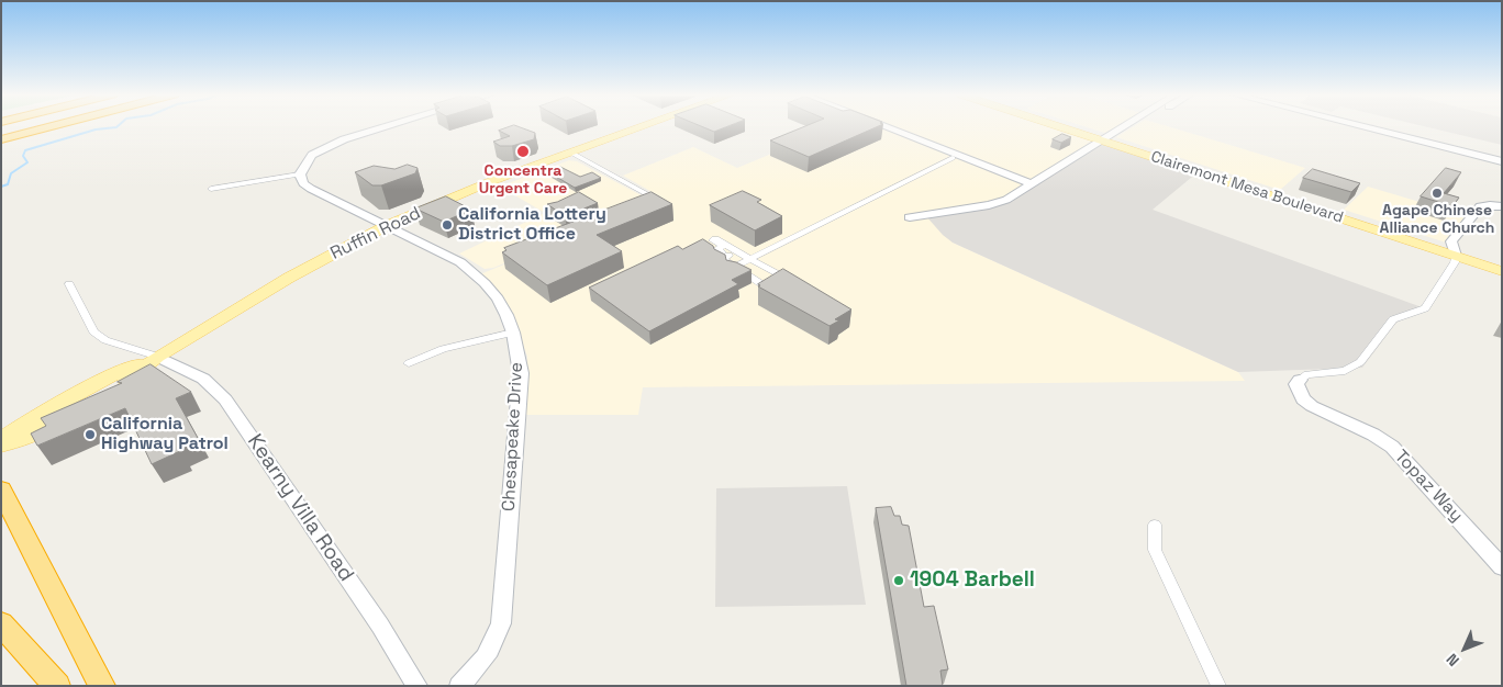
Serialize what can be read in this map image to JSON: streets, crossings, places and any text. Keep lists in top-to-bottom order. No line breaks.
{"streets":{"main road":["Clairemont Mesa Boulevard","Ruffin Road"],"street":["Chesapeake Drive","Topaz Way","Kearny Villa Road"]},"crossings":[["Ruffin Road","Chesapeake Drive"],["Ruffin Road","Kearny Villa Road"]],"places":["Concentra Urgent Care","Agape Chinese Alliance Church","California Lottery District Office","California Highway Patrol","1904 Barbell"],"north":"bottom left"}
